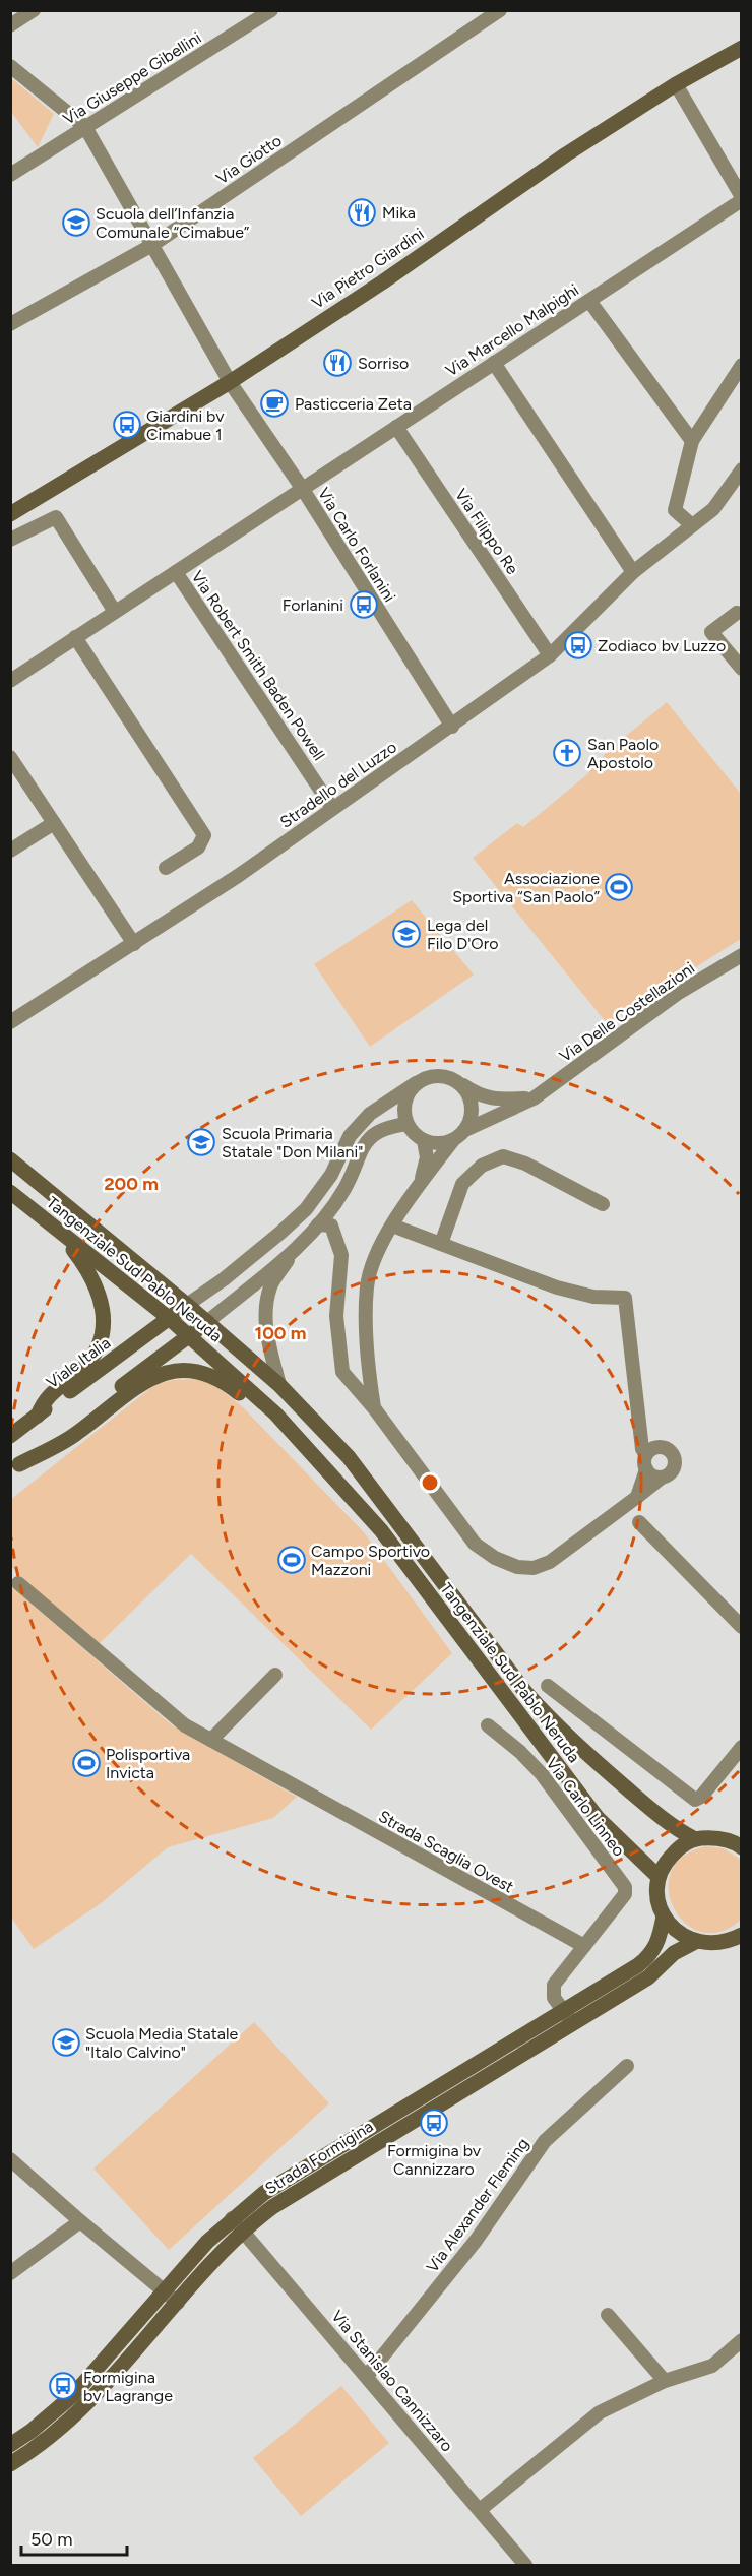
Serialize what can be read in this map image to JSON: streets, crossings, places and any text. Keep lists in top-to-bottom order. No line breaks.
{"streets":{"main road":["Via Pietro Giardini","Tangenziale Sud Pablo Neruda","Viale Italia","Strada Formigina"],"street":["Via Giuseppe Gibellini","Via Giotto","Via Marcello Malpighi","Via Filippo Re","Via Carlo Forlanini","Via Robert Smith Baden Powell","Stradello del Luzzo","Via Delle Costellazioni","Via Carlo Linneo","Strada Scaglia Ovest","Via Alexander Fleming","Via Stanislao Cannizzaro"]},"crossings":[["Via Giuseppe Gibellini","Via Carlo Forlanini"],["Via Giotto","Via Carlo Forlanini"],["Via Pietro Giardini","Via Carlo Forlanini"],["Via Marcello Malpighi","Via Filippo Re"],["Via Marcello Malpighi","Via Carlo Forlanini"],["Via Marcello Malpighi","Via Robert Smith Baden Powell"],["Via Filippo Re","Stradello del Luzzo"],["Via Carlo Forlanini","Stradello del Luzzo"],["Via Robert Smith Baden Powell","Stradello del Luzzo"],["Tangenziale Sud Pablo Neruda","Viale Italia"],["Via Carlo Linneo","Strada Scaglia Ovest"],["Strada Formigina","Via Stanislao Cannizzaro"],["Via Alexander Fleming","Via Stanislao Cannizzaro"]],"places":{"restaurant":["Mika","Sorriso"],"school or university":["Scuola dell’Infanzia Comunale “Cimabue”","Lega del Filo D'Oro","Scuola Primaria Statale \"Don Milani\"","Scuola Media Statale \"Italo Calvino\""],"cafe":["Pasticceria Zeta"],"bus stop":["Giardini bv Cimabue 1","Forlanini","Zodiaco bv Luzzo","Formigina bv Cannizzaro","Formigina bv Lagrange"],"church":["San Paolo Apostolo"],"sports":["Associazione Sportiva “San Paolo”","Campo Sportivo Mazzoni","Polisportiva Invicta"]},"scale_bar":"50 m","rings":["200 m","100 m"]}
